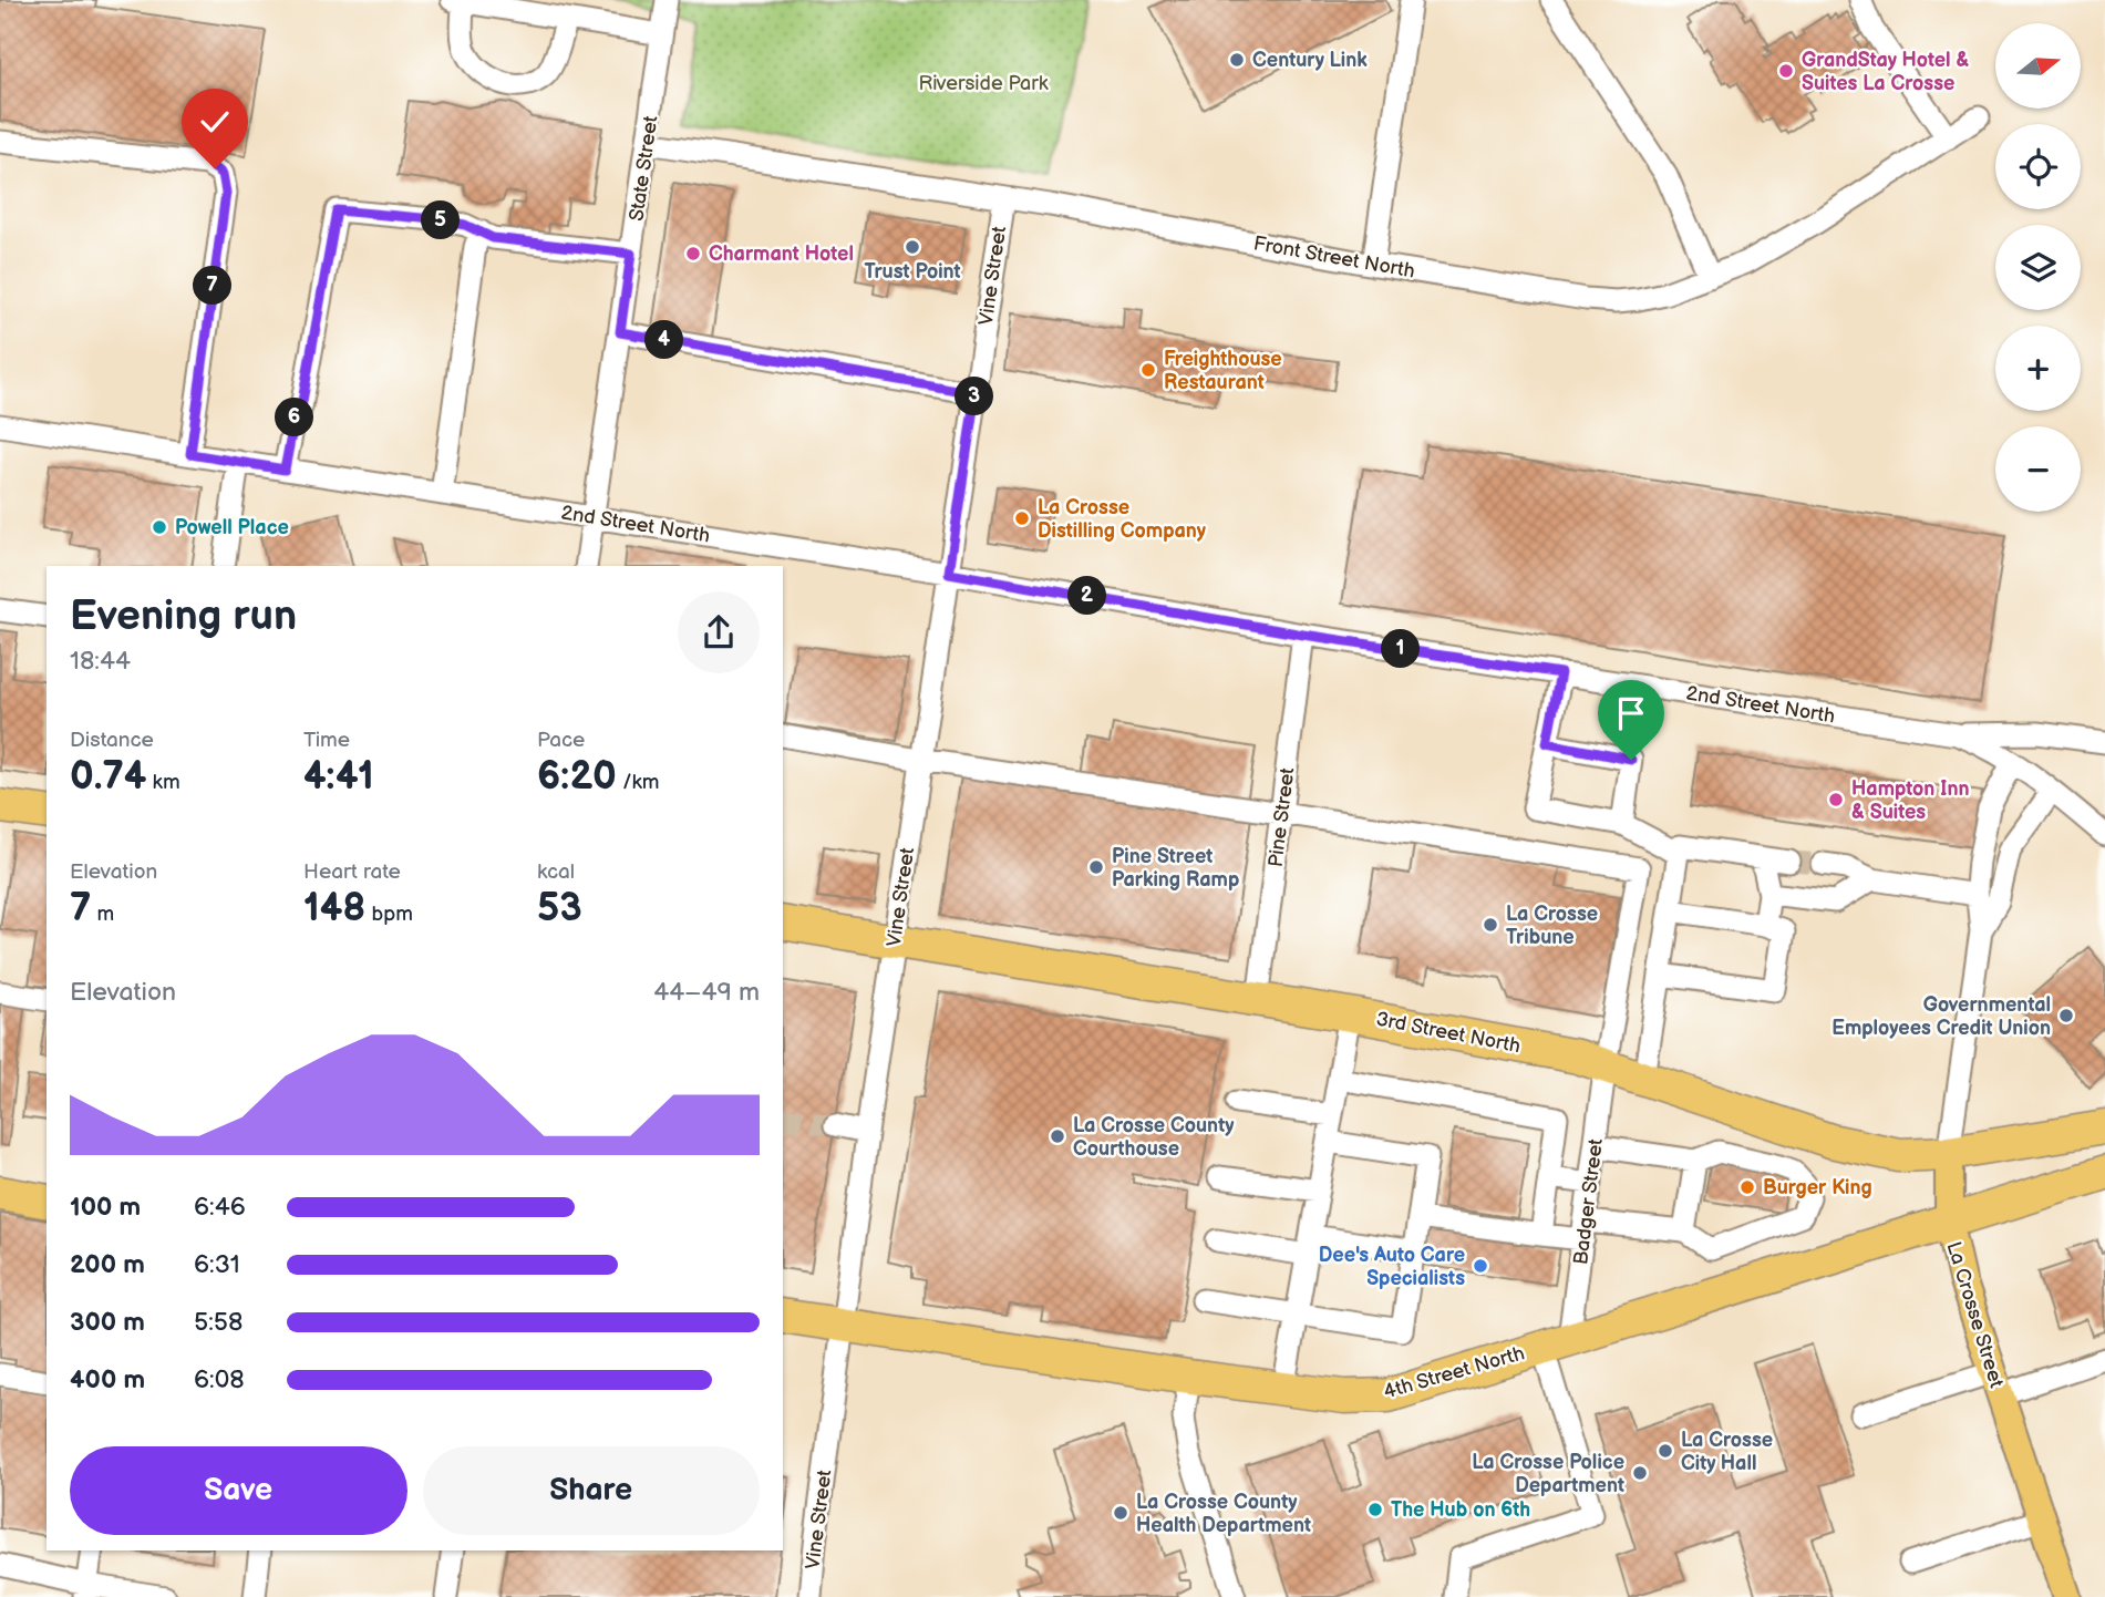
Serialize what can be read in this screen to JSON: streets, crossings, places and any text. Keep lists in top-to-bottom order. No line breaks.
{"streets":{"highway":["3rd Street North","4th Street North"],"main road":["La Crosse Street"],"street":["State Street","Front Street North","Vine Street","2nd Street North","Pine Street","Badger Street"]},"crossings":[["State Street","Front Street North"],["State Street","2nd Street North"],["Front Street North","Vine Street"],["Vine Street","2nd Street North"],["Vine Street","3rd Street North"],["Vine Street","4th Street North"],["2nd Street North","Pine Street"],["2nd Street North","La Crosse Street"],["Pine Street","3rd Street North"],["Pine Street","Badger Street"],["3rd Street North","Badger Street"],["3rd Street North","La Crosse Street"],["Badger Street","4th Street North"],["La Crosse Street","4th Street North"]],"parks":["Riverside Park"],"places":["Century Link","GrandStay Hotel & Suites La Crosse","Trust Point","Charmant Hotel","Freighthouse Restaurant","La Crosse Distilling Company","Powell Place","Hampton Inn & Suites","Pine Street Parking Ramp","La Crosse Tribune","Governmental Employees Credit Union","La Crosse County Courthouse","Burger King","Dee's Auto Care Specialists","La Crosse City Hall","La Crosse Police Department","The Hub on 6th","La Crosse County Health Department"],"north":"right","page":{"map_buttons":["+","−"],"pins":["5","7","4","3","6","2","1"],"heading":["Evening run","18:44"],"stats":[["Distance","0.74 km"],["Time","4:41"],["Pace","6:20 /km"],["Elevation","7 m"],["Heart rate","148 bpm"],["kcal","53"]],"chart":["Elevation","44–49 m"],"list":[{"name":"100 m","note":"6:46"},{"name":"200 m","note":"6:31"},{"name":"300 m","note":"5:58"},{"name":"400 m","note":"6:08"}],"buttons":["Save","Share"]}}
